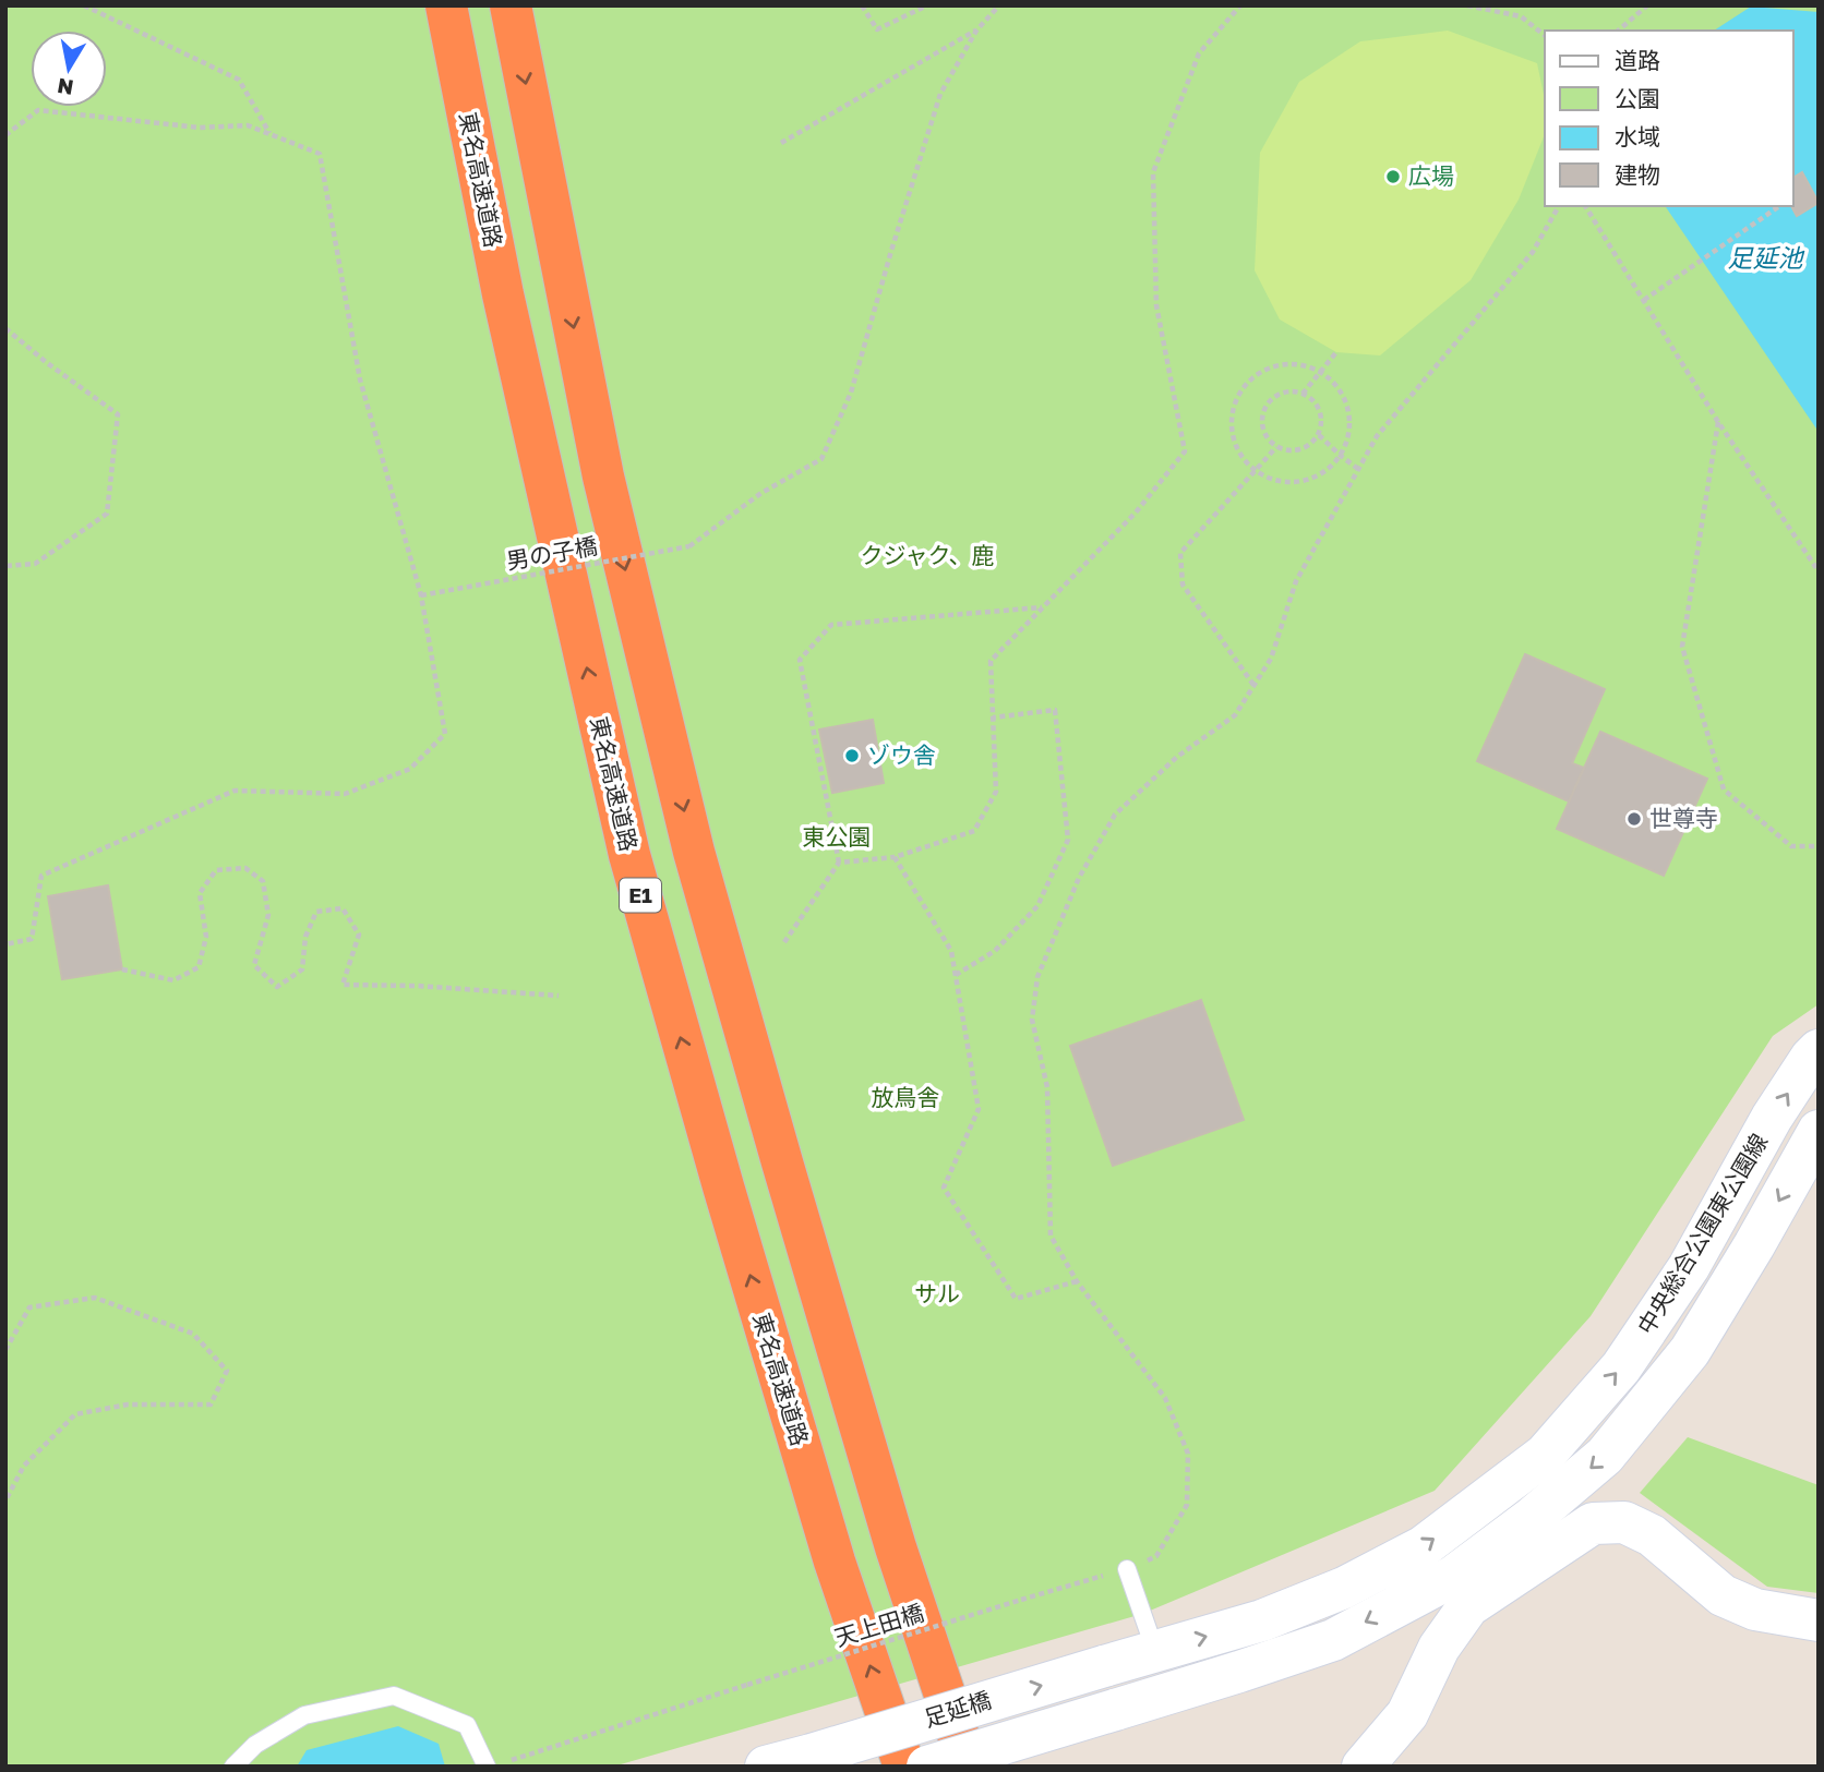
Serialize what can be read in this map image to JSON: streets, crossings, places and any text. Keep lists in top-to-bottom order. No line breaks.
{"streets":{"highway":["東名高速道路","E1"],"street":["中央総合公園東公園線","足延橋"],"path":["男の子橋","天上田橋"]},"crossings":[["中央総合公園東公園線","足延橋"]],"one_way":["中央総合公園東公園線"],"water":["足延池"],"parks":["クジャク、鹿","東公園","放鳥舎","サル"],"places":["広場","ゾウ舎","世尊寺"],"legend":["道路","公園","水域","建物"],"north":"bottom"}
